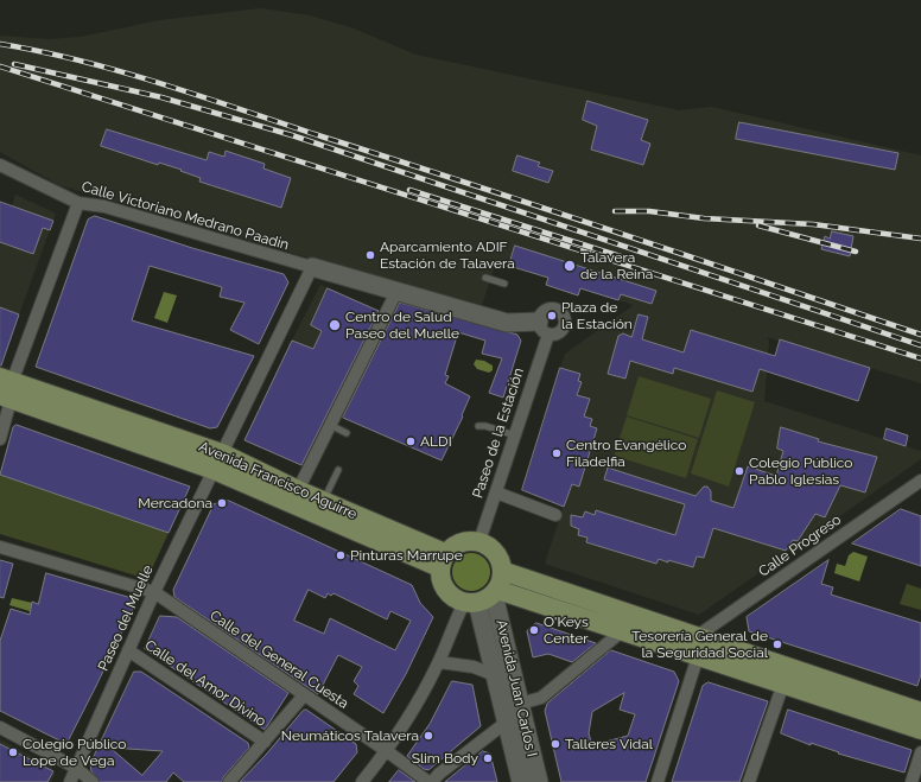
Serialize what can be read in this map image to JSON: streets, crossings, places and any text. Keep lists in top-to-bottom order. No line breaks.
{"streets":{"main road":["Avenida Francisco Aguirre"],"street":["Calle Victoriano Medrano Paadin","Paseo de la Estación","Calle Progreso","Paseo del Muelle","Calle del General Cuesta","Calle del Amor Divino","Avenida Juan Carlos I"]},"crossings":[["Calle Victoriano Medrano Paadin","Paseo del Muelle"],["Paseo de la Estación","Avenida Francisco Aguirre"],["Paseo de la Estación","Avenida Juan Carlos I"],["Avenida Francisco Aguirre","Paseo del Muelle"],["Avenida Francisco Aguirre","Avenida Juan Carlos I"],["Paseo del Muelle","Calle del General Cuesta"],["Paseo del Muelle","Calle del Amor Divino"]],"places":["Aparcamiento ADIF Estación de Talavera","Talavera de la Reina","Plaza de la Estación","Centro de Salud Paseo del Muelle","ALDI","Centro Evangélico Filadelfia","Colegio Público Pablo Iglesias","Mercadona","Pinturas Marrupe","O'Keys Center","Tesorería General de la Seguridad Social","Neumáticos Talavera","Talleres Vidal","Colegio Público Lope de Vega","Slim Body"]}
